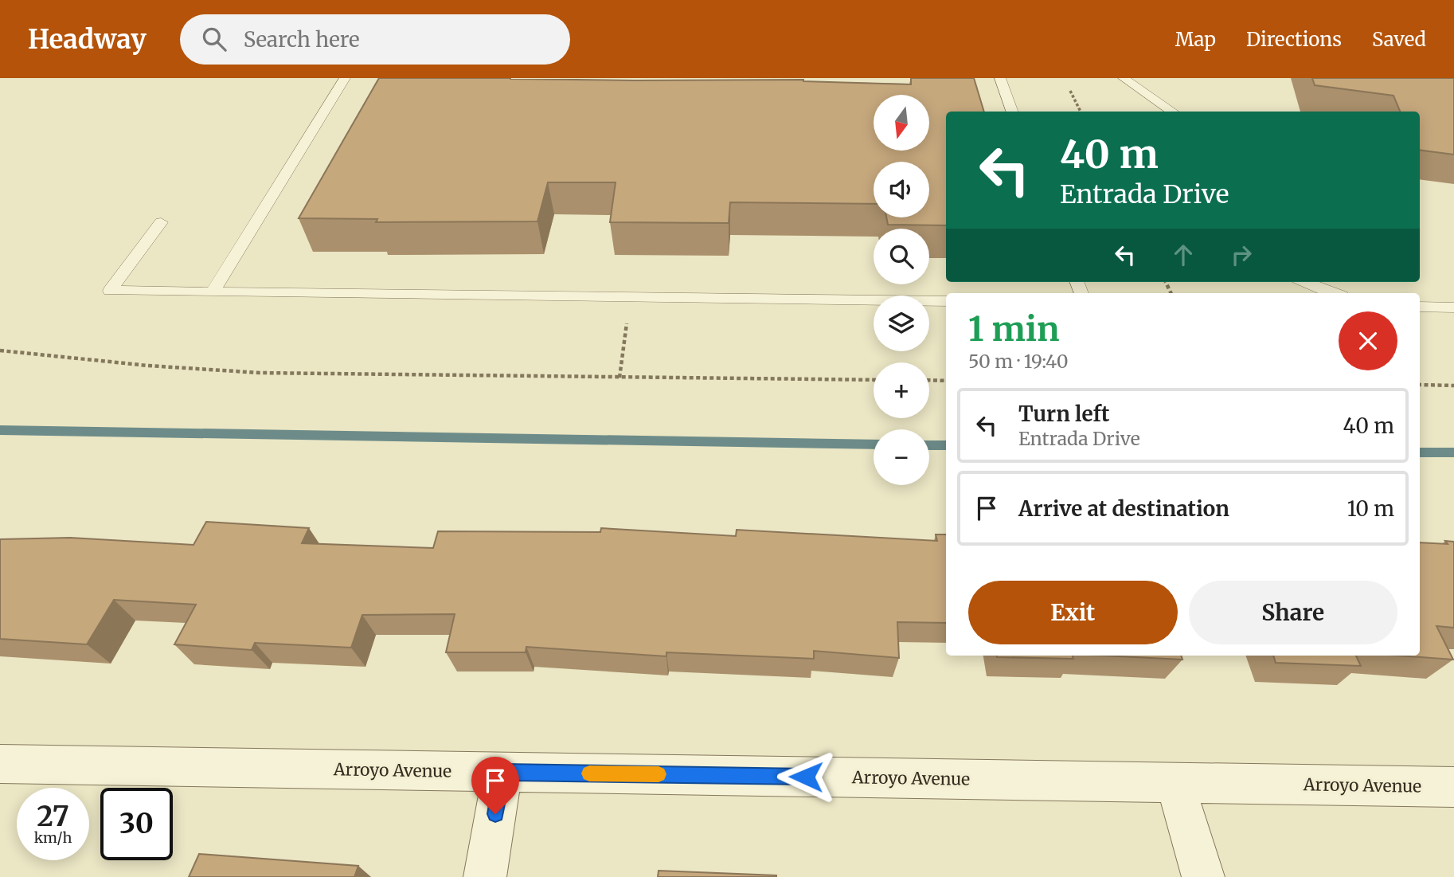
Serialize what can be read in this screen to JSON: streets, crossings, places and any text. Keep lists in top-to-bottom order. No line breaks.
{"streets":{"street":["Arroyo Avenue"]},"north":"bottom","page":{"header":"Headway","search":"Search here","nav":["Map","Directions","Saved"],"map_buttons":["+","−"],"turn":["40 m","Entrada Drive"],"heading":["1 min","50 m · 19:40"],"list":[{"name":"Turn left","note":"Entrada Drive","value":"40 m"},{"name":"Arrive at destination","value":"10 m"}],"buttons":["Exit","Share"],"speed":"27 km/h","limit":"30"}}
